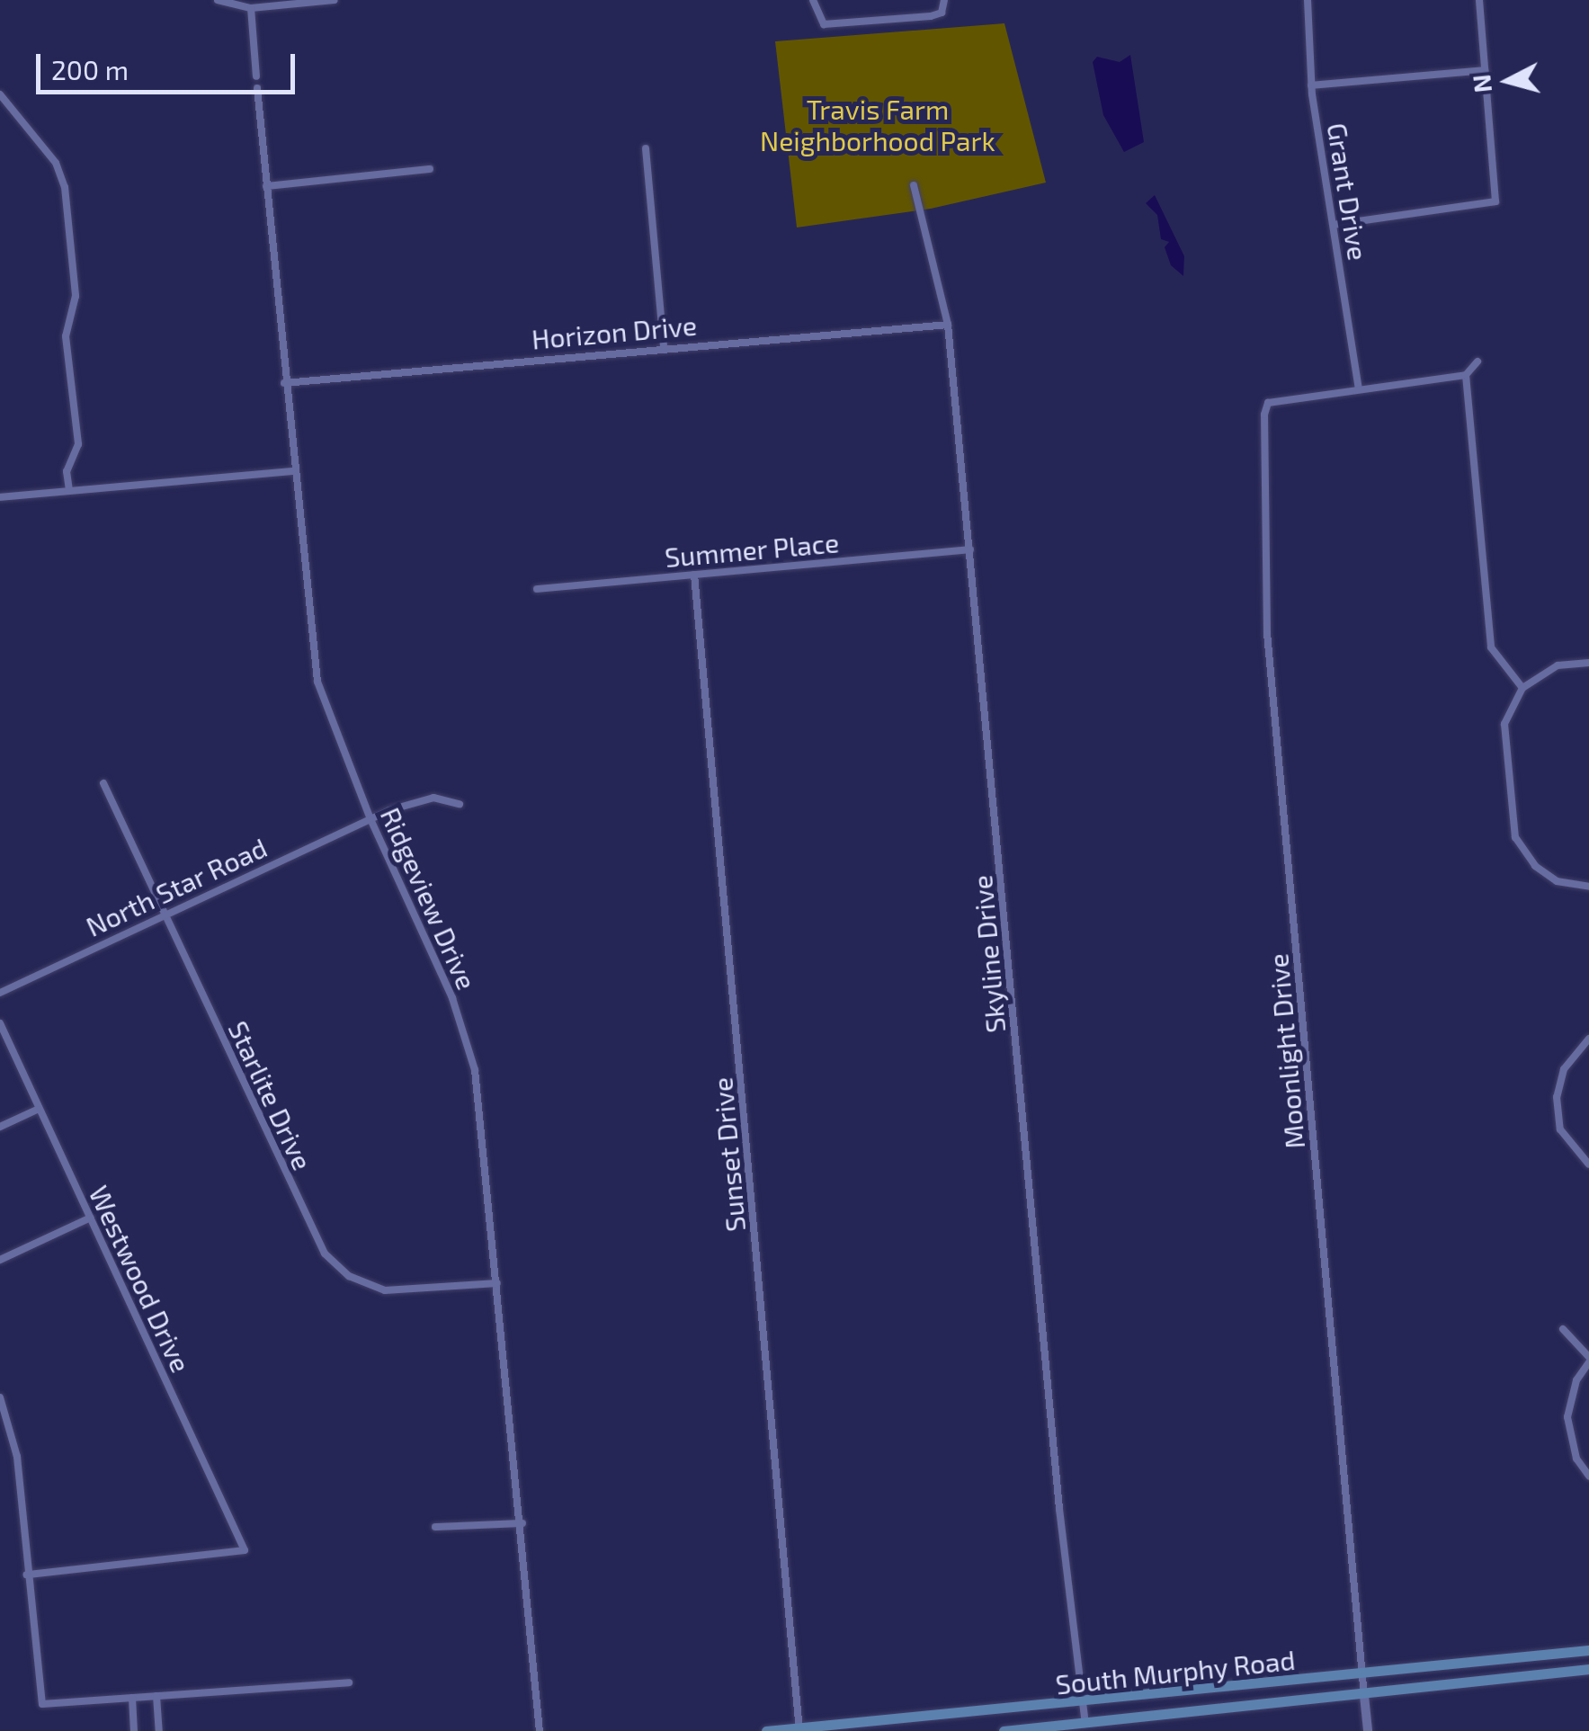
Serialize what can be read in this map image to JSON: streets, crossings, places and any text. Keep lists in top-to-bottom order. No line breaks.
{"streets":{"main road":["South Murphy Road"],"street":["Grant Drive","Horizon Drive","Summer Place","North Star Road","Ridgeview Drive","Skyline Drive","Moonlight Drive","Starlite Drive","Sunset Drive","Westwood Drive"]},"crossings":[["Grant Drive","Moonlight Drive"],["Horizon Drive","Ridgeview Drive"],["Horizon Drive","Skyline Drive"],["Summer Place","Skyline Drive"],["Summer Place","Sunset Drive"],["North Star Road","Ridgeview Drive"],["North Star Road","Starlite Drive"],["Ridgeview Drive","Starlite Drive"],["Skyline Drive","South Murphy Road"],["Moonlight Drive","South Murphy Road"],["Sunset Drive","South Murphy Road"]],"parks":["Travis Farm Neighborhood Park"],"scale_bar":"200 m","north":"left"}
